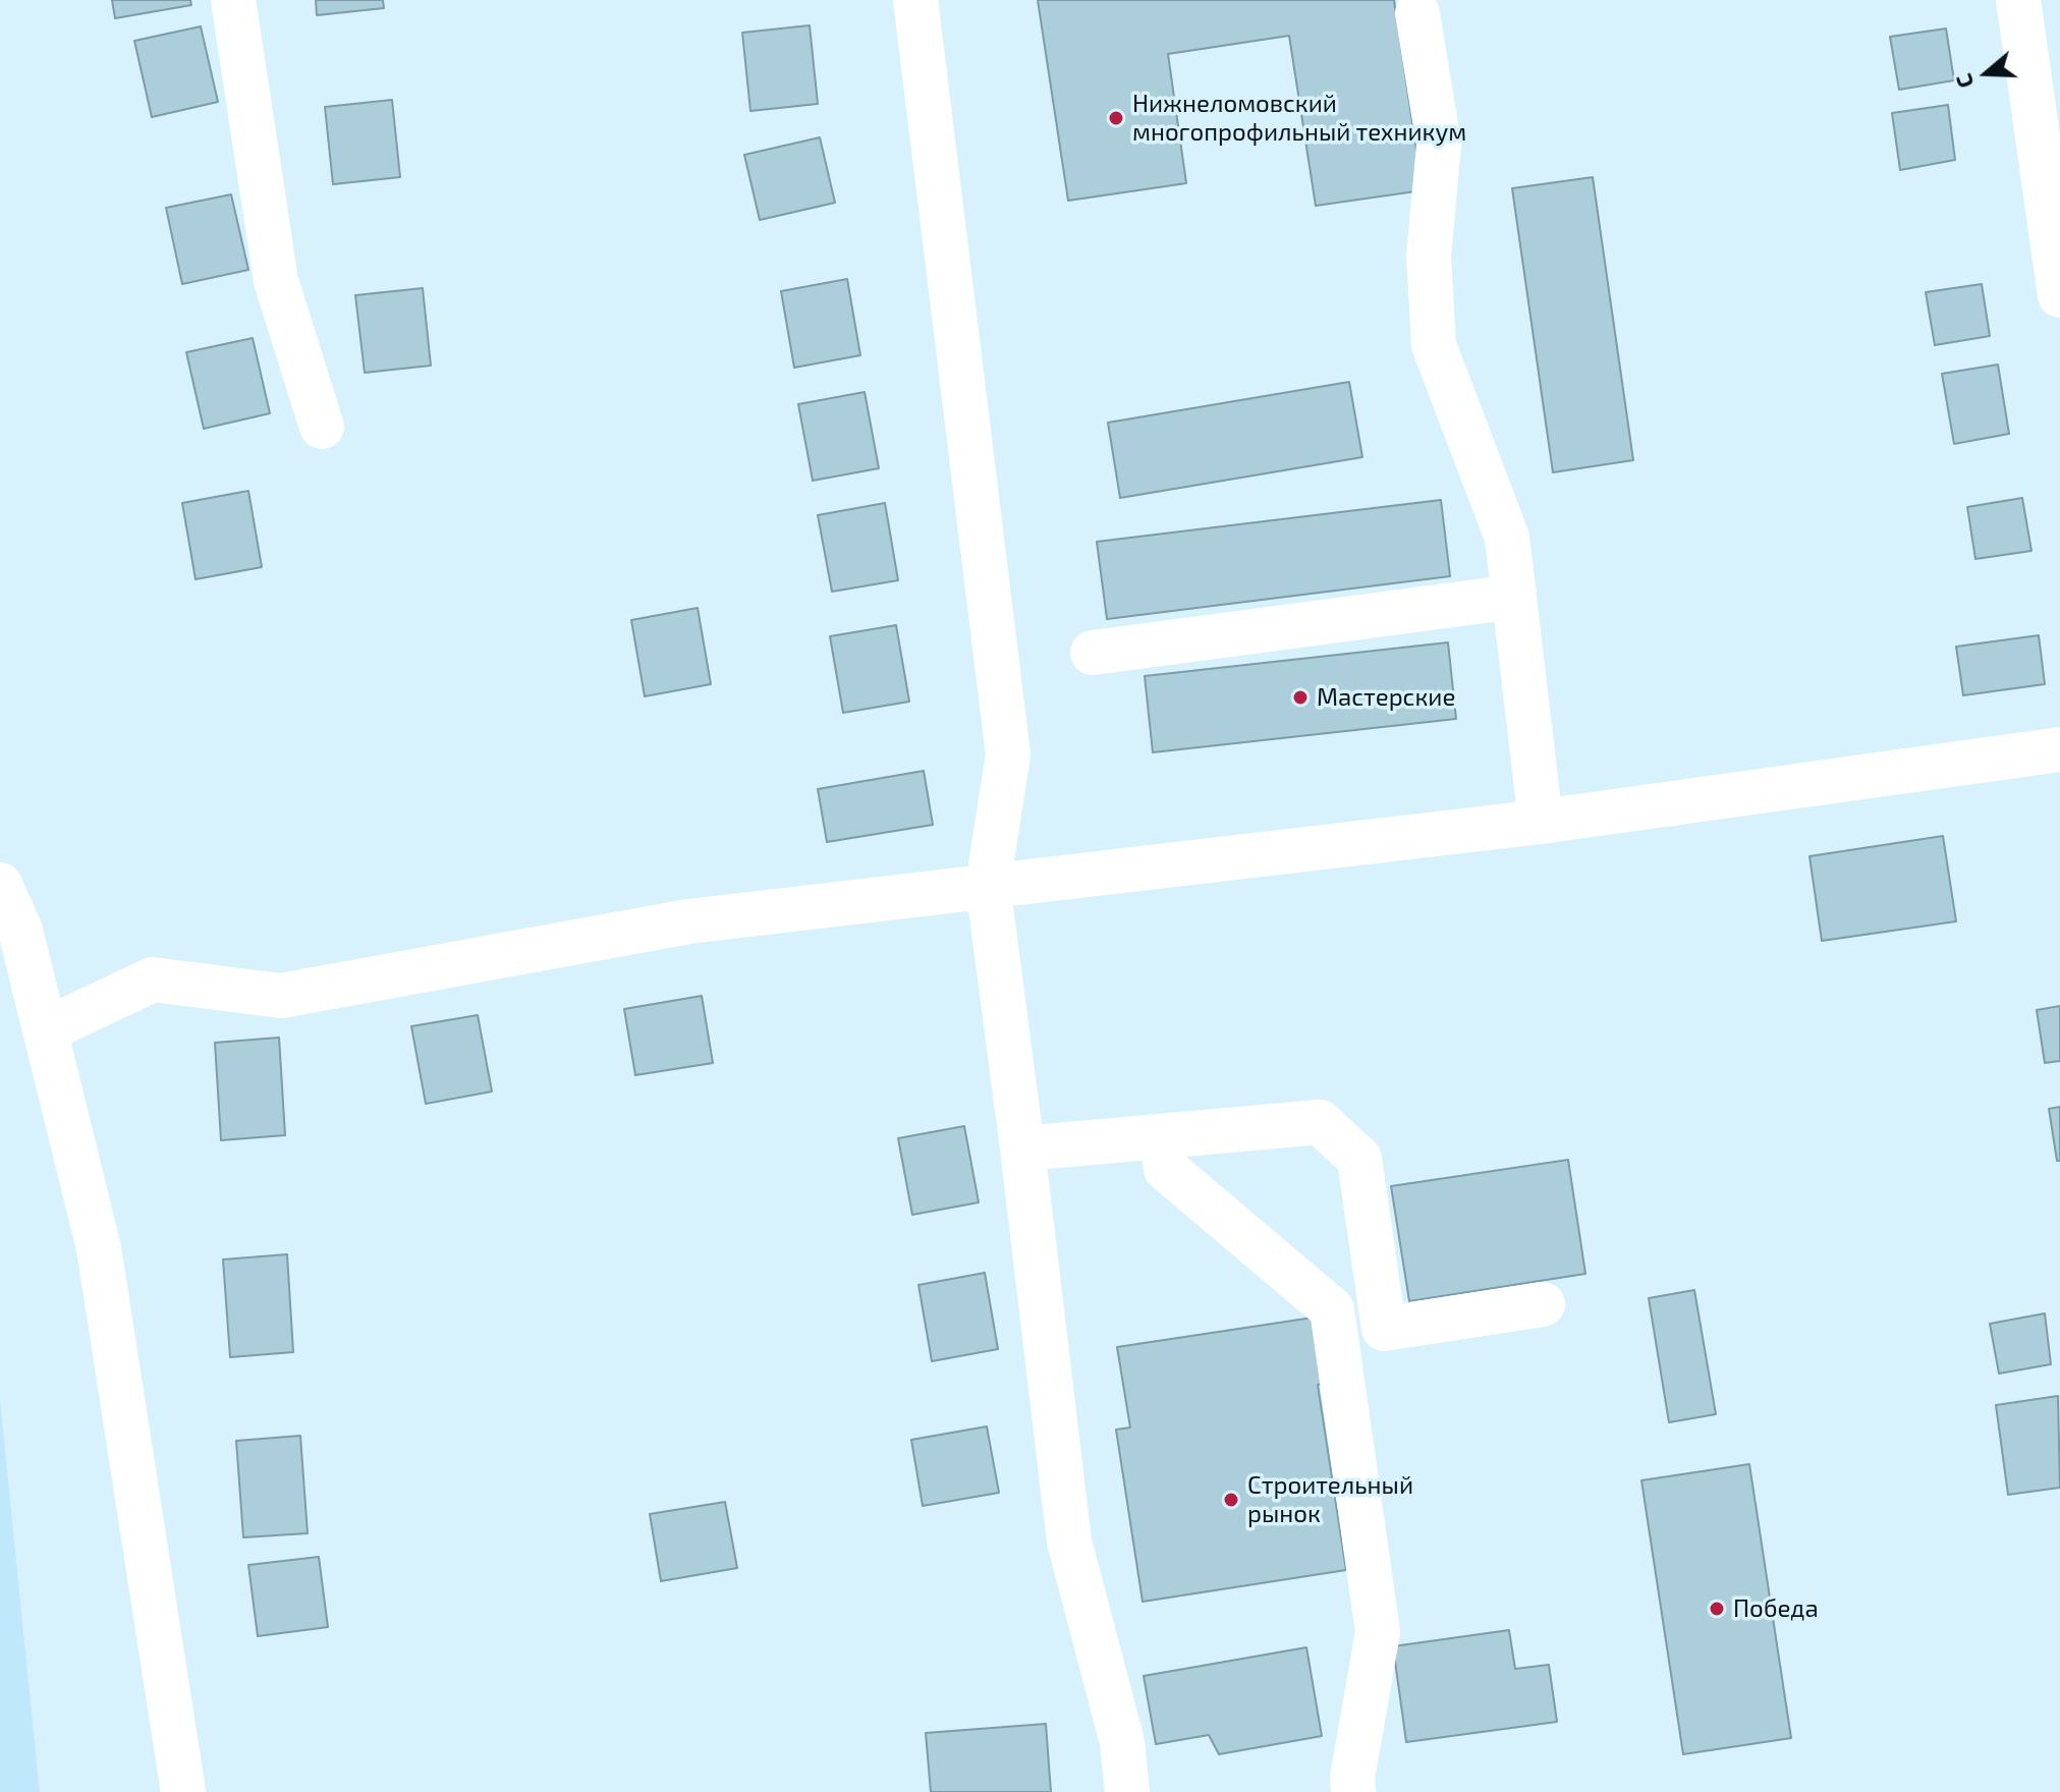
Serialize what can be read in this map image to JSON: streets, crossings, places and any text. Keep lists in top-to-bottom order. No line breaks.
{"places":["Нижнеломовский многопрофильный техникум","Мастерские","Строительный рынок","Победа"],"north":"left"}
